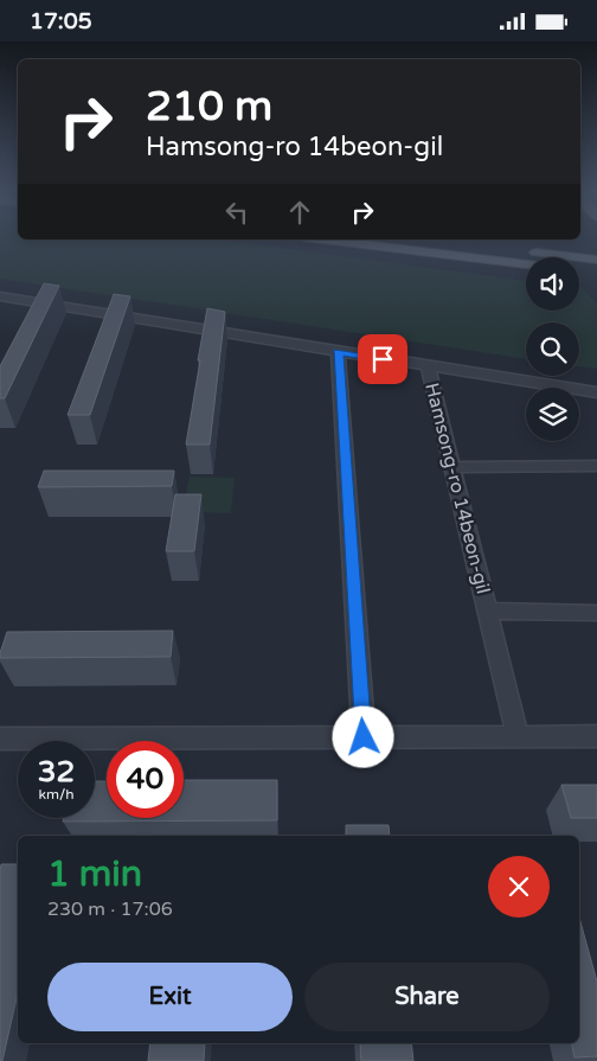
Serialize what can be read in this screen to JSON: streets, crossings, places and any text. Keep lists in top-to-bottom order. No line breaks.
{"streets":{"street":["Hamsong-ro 14beon-gil"]},"page":{"status":"17:05","turn":["210 m","Hamsong-ro 14beon-gil"],"speed":"32 km/h","limit":"40","heading":["1 min","230 m · 17:06"],"buttons":["Exit","Share"]}}
